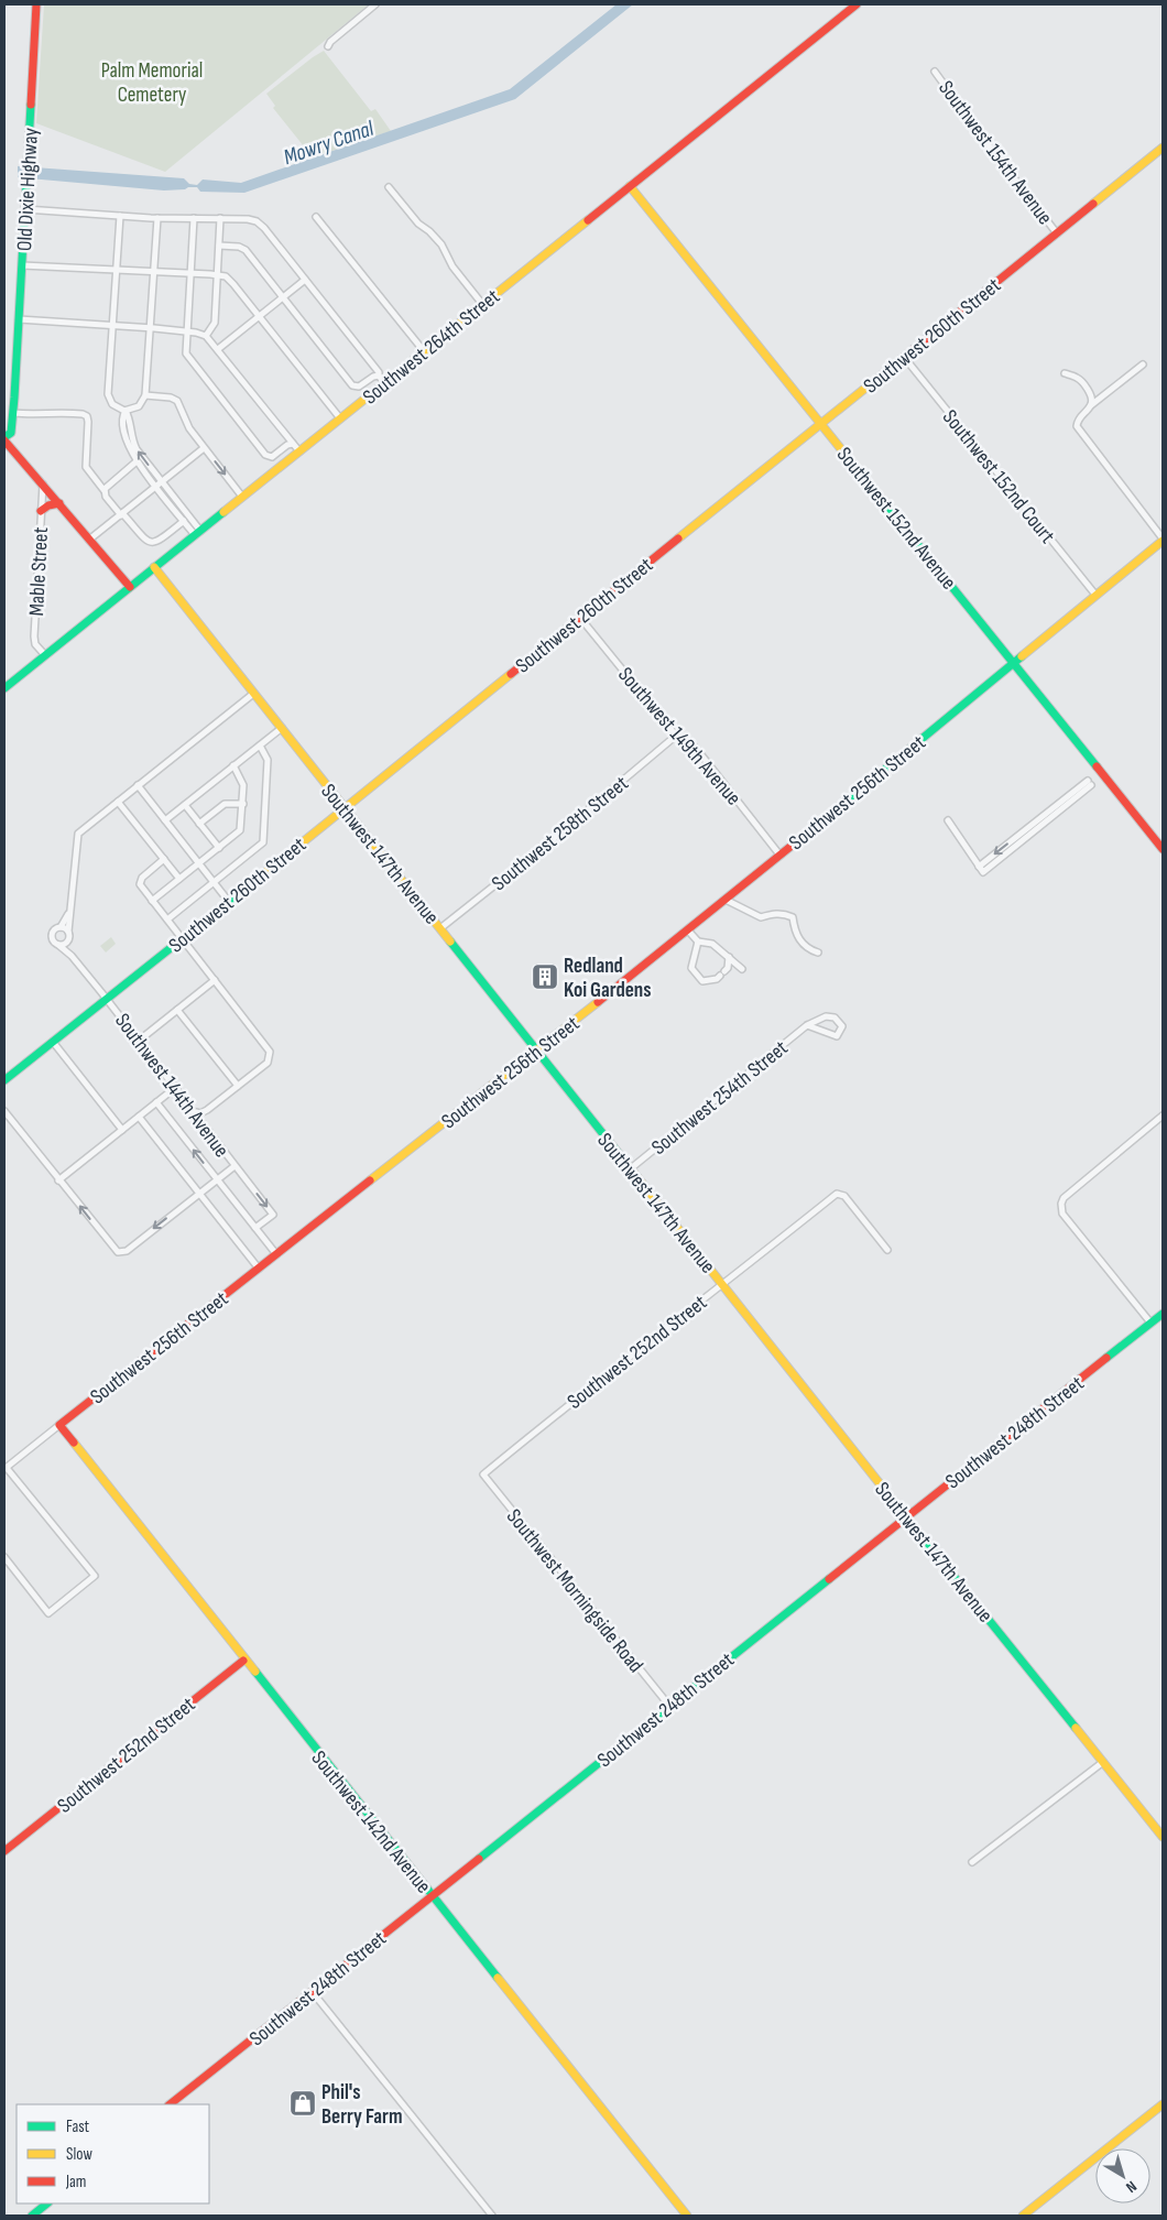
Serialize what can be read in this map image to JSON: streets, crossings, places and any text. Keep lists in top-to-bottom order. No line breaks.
{"streets":{"street":["Southwest 154th Avenue","Old Dixie Highway","Southwest 260th Street","Southwest 264th Street","Southwest 152nd Court","Southwest 152nd Avenue","Mable Street","Southwest 149th Avenue","Southwest 256th Street","Southwest 258th Street","Southwest 147th Avenue","Southwest 144th Avenue","Southwest 254th Street","Southwest 252nd Street","Southwest 248th Street","Southwest Morningside Road","Southwest 142nd Avenue"]},"crossings":[["Southwest 154th Avenue","Southwest 260th Street"],["Southwest 260th Street","Southwest 152nd Court"],["Southwest 260th Street","Southwest 152nd Avenue"],["Southwest 260th Street","Southwest 149th Avenue"],["Southwest 260th Street","Southwest 147th Avenue"],["Southwest 260th Street","Southwest 144th Avenue"],["Southwest 264th Street","Southwest 152nd Avenue"],["Southwest 264th Street","Mable Street"],["Southwest 264th Street","Southwest 147th Avenue"],["Southwest 152nd Court","Southwest 256th Street"],["Southwest 152nd Avenue","Southwest 256th Street"],["Southwest 149th Avenue","Southwest 256th Street"],["Southwest 149th Avenue","Southwest 258th Street"],["Southwest 256th Street","Southwest 147th Avenue"],["Southwest 256th Street","Southwest 142nd Avenue"],["Southwest 258th Street","Southwest 147th Avenue"],["Southwest 147th Avenue","Southwest 254th Street"],["Southwest 147th Avenue","Southwest 252nd Street"],["Southwest 147th Avenue","Southwest 248th Street"],["Southwest 252nd Street","Southwest Morningside Road"],["Southwest 252nd Street","Southwest 142nd Avenue"],["Southwest 248th Street","Southwest Morningside Road"],["Southwest 248th Street","Southwest 142nd Avenue"]],"water":["Mowry Canal"],"parks":["Palm Memorial Cemetery"],"places":{"building":["Redland Koi Gardens"],"shop":["Phil's Berry Farm"]},"legend":["Fast","Slow","Jam"],"north":"bottom right"}
